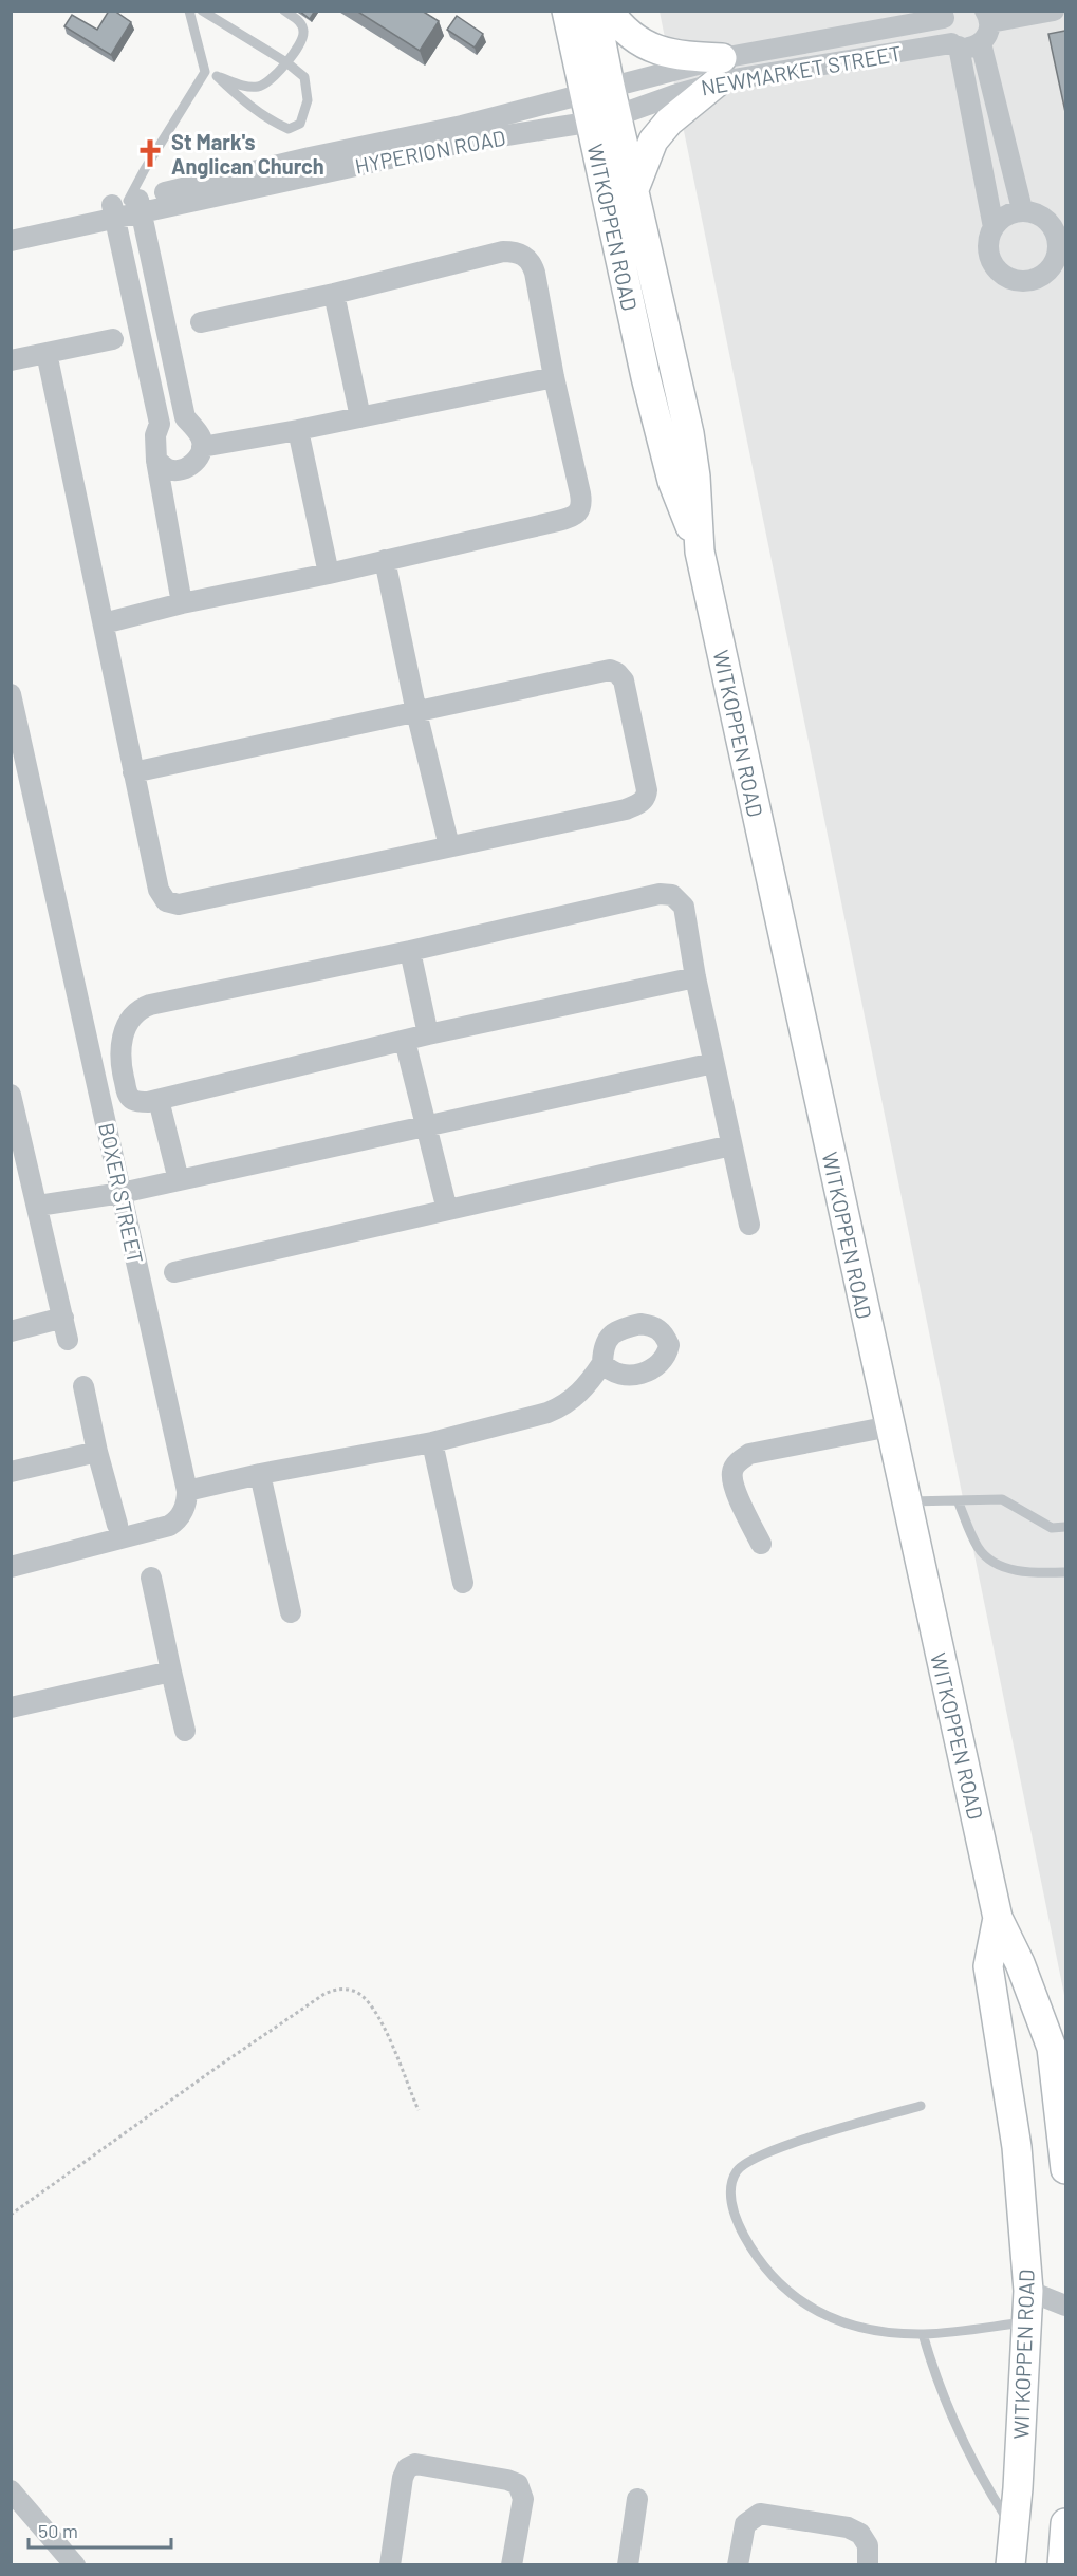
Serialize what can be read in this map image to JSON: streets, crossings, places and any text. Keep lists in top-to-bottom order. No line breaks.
{"streets":{"main road":["WITKOPPEN ROAD"],"street":["NEWMARKET STREET","HYPERION ROAD","BOXER STREET"]},"crossings":[["NEWMARKET STREET","HYPERION ROAD"],["NEWMARKET STREET","WITKOPPEN ROAD"],["HYPERION ROAD","WITKOPPEN ROAD"]],"places":{"church":["St Mark's Anglican Church"]},"scale_bar":"50 m"}
